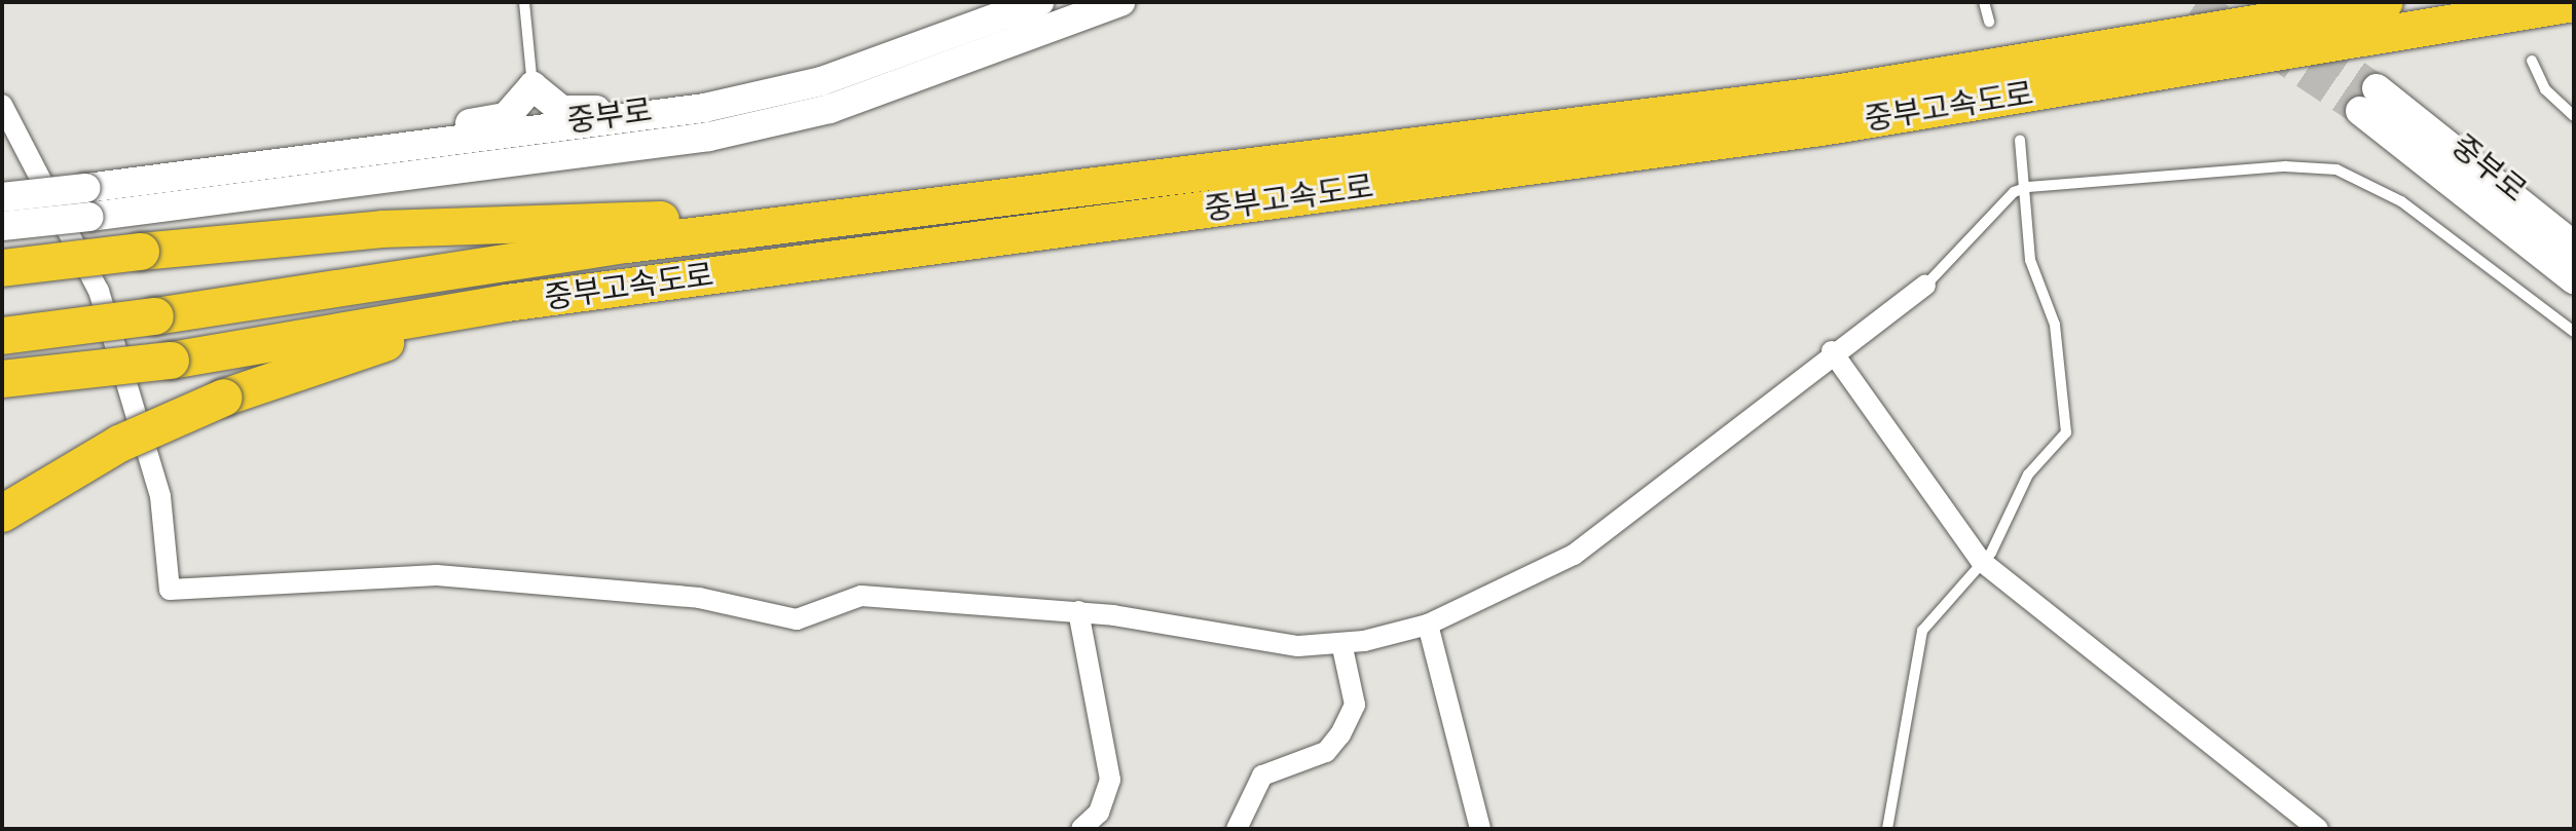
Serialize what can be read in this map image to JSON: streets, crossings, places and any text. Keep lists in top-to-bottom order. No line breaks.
{"streets":{"highway":["중부고속도로"],"main road":["중부로"]}}
